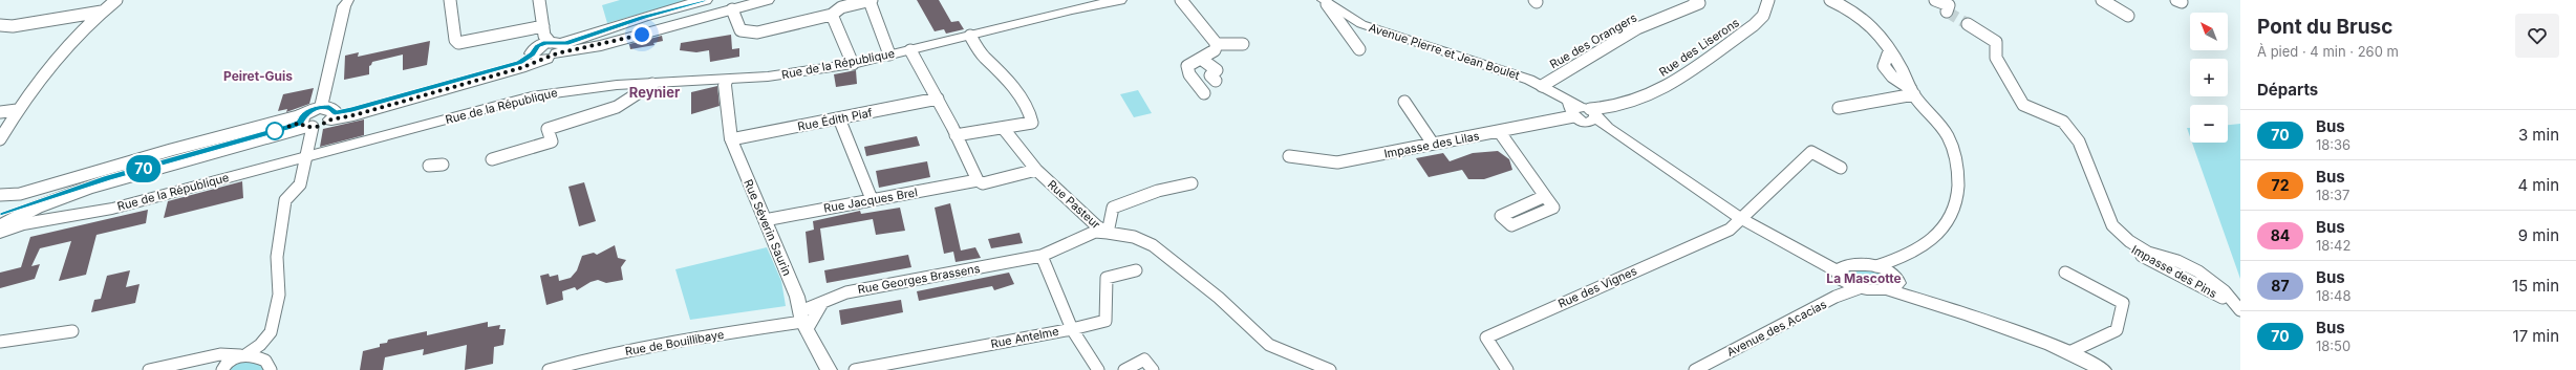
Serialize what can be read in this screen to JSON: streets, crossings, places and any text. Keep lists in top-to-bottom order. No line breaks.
{"streets":{"main road":["Rue de la République"],"street":["Rue des Orangers","Rue des Liserons","Avenue Pierre et Jean Boulet","Rue Édith Piaf","Impasse des Lilas","Rue Jacques Brel","Rue Pasteur","Rue Séverin Saurin","Impasse des Pins","Rue Georges Brassens","Rue des Vignes","Avenue des Acacias","Rue Antelme","Rue de Bouillibaye"]},"crossings":[["Rue des Orangers","Avenue Pierre et Jean Boulet"],["Rue des Liserons","Avenue Pierre et Jean Boulet"],["Rue des Liserons","Impasse des Lilas"],["Avenue Pierre et Jean Boulet","Impasse des Lilas"],["Avenue Pierre et Jean Boulet","Rue des Vignes"],["Avenue Pierre et Jean Boulet","Avenue des Acacias"],["Rue de la République","Rue Séverin Saurin"],["Rue Édith Piaf","Rue Séverin Saurin"],["Rue Jacques Brel","Rue Séverin Saurin"],["Rue Séverin Saurin","Rue Georges Brassens"],["Rue Séverin Saurin","Rue de Bouillibaye"],["Rue Georges Brassens","Rue Antelme"],["Rue Georges Brassens","Rue de Bouillibaye"]],"districts":["Peiret-Guis","Reynier","La Mascotte"],"lines":["bus line 70"],"north":"top left","page":{"on_map":"70","heading":[["Pont du Brusc","À pied · 4 min · 260 m"],"Départs"],"map_buttons":["+","−"],"list":[{"mark":"70","name":"Bus","note":"18:36","value":"3 min"},{"mark":"72","name":"Bus","note":"18:37","value":"4 min"},{"mark":"84","name":"Bus","note":"18:42","value":"9 min"},{"mark":"87","name":"Bus","note":"18:48","value":"15 min"},{"mark":"70","name":"Bus","note":"18:50","value":"17 min"}]}}
